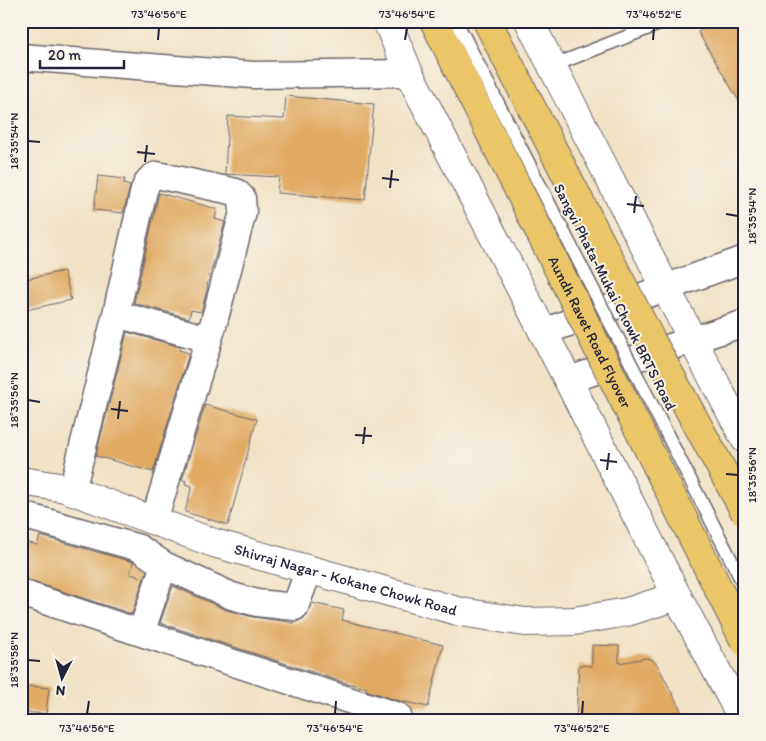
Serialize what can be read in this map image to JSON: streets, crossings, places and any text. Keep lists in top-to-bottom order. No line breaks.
{"streets":{"main road":["Aundh Ravet Road Flyover"],"street":["Shivraj Nagar - Kokane Chowk Road"],"lane":["Sangvi Phata-Mukai Chowk BRTS Road"]},"scale_bar":"20 m","north":"bottom","coordinates":["73°46'56\"E","73°46'54\"E","73°46'52\"E","18°35'54\"N","18°35'56\"N","18°35'58\"N"]}
